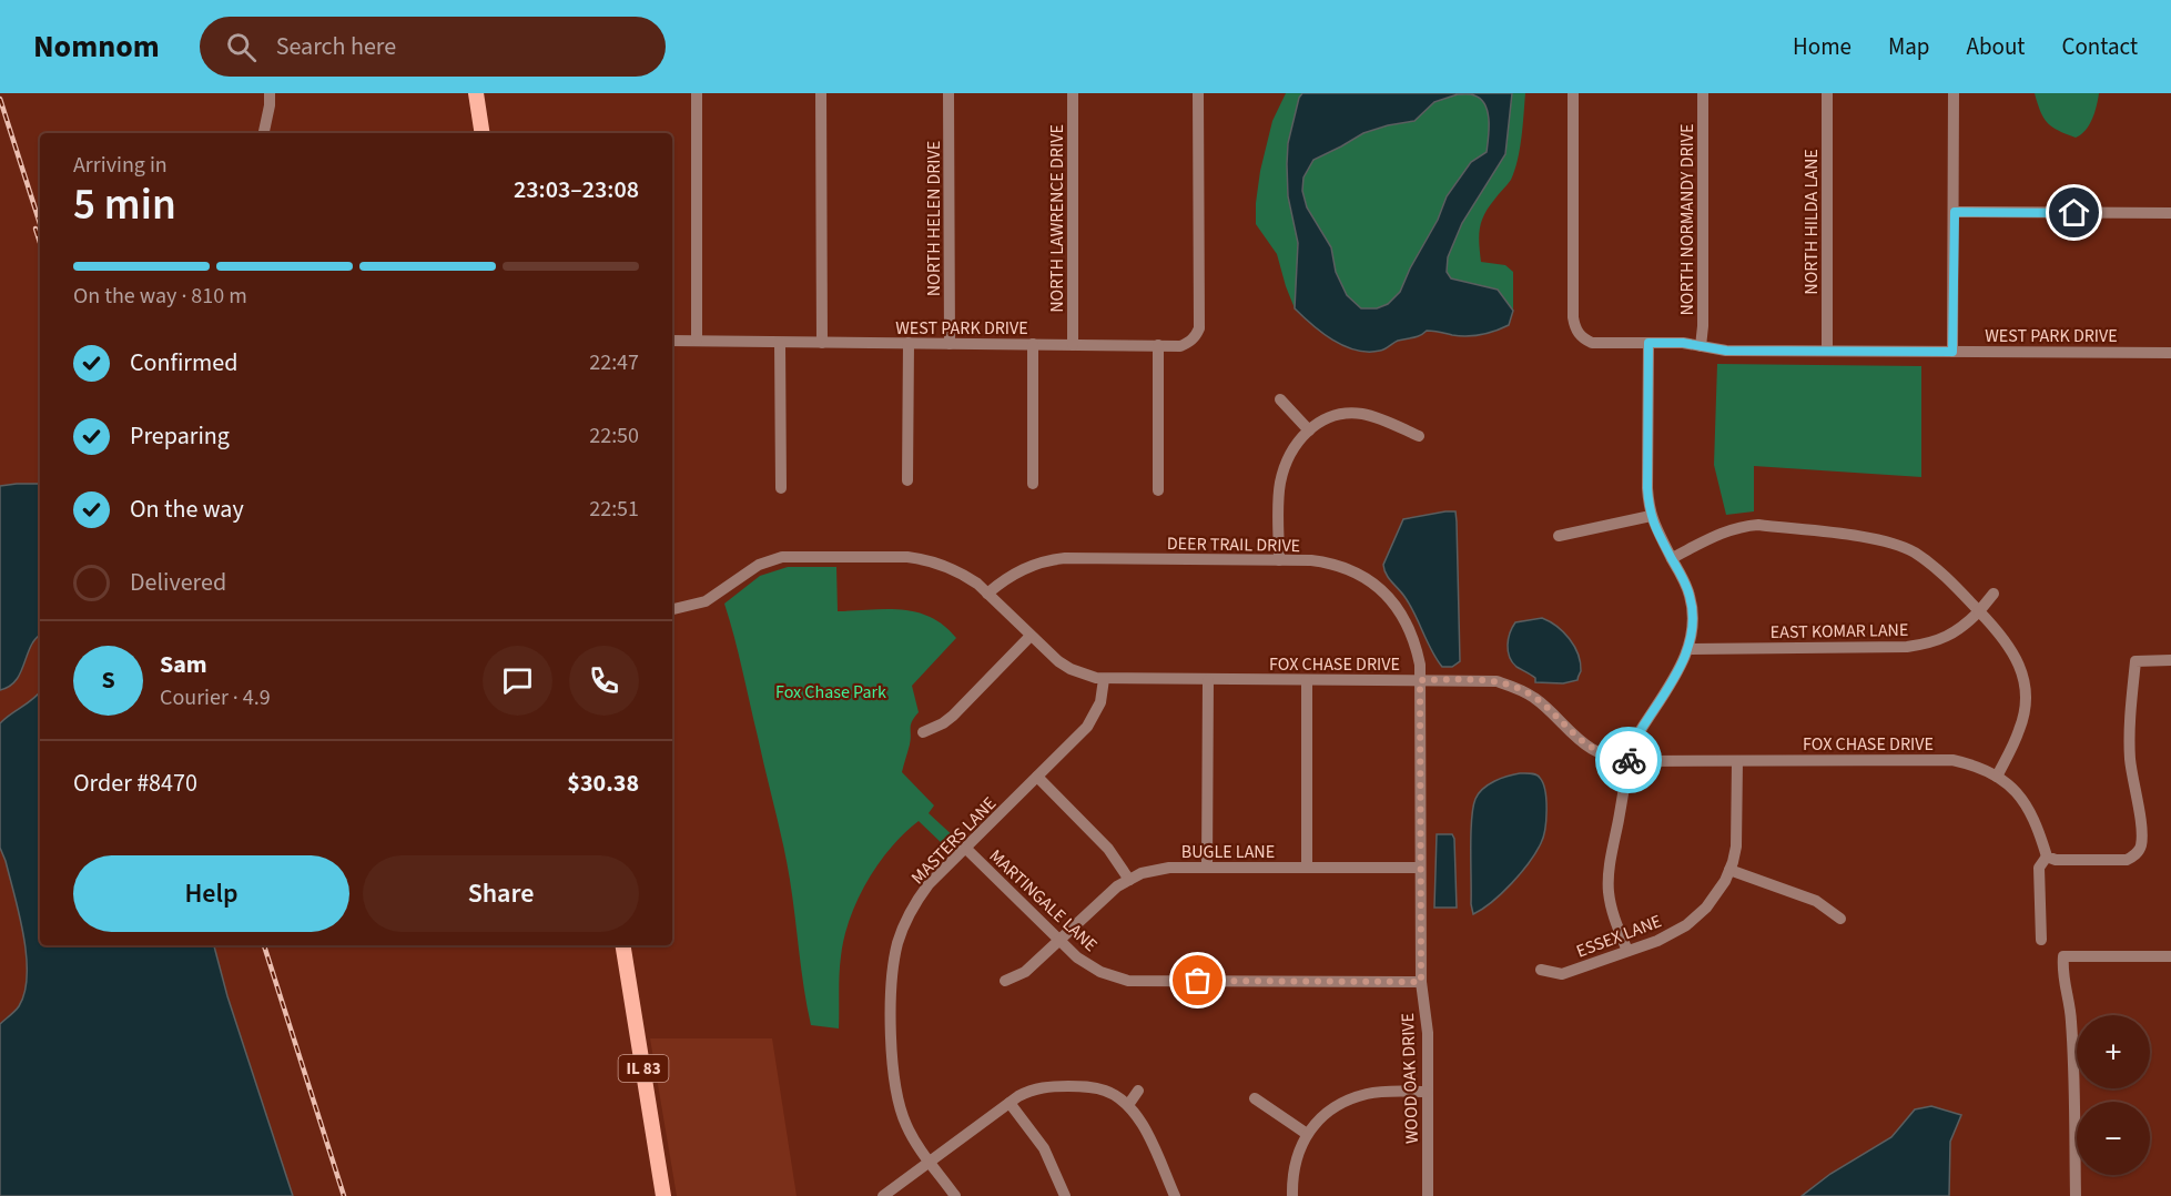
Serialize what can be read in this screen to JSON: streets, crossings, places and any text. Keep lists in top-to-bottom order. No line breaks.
{"streets":{"main road":["IL 83"],"street":["NORTH HELEN DRIVE","NORTH LAWRENCE DRIVE","NORTH NORMANDY DRIVE","NORTH HILDA LANE","WEST PARK DRIVE","DEER TRAIL DRIVE","EAST KOMAR LANE","FOX CHASE DRIVE","MASTERS LANE","BUGLE LANE","MARTINGALE LANE","ESSEX LANE","WOOD OAK DRIVE"]},"crossings":[["NORTH HELEN DRIVE","WEST PARK DRIVE"],["NORTH LAWRENCE DRIVE","WEST PARK DRIVE"],["NORTH NORMANDY DRIVE","WEST PARK DRIVE"],["NORTH HILDA LANE","WEST PARK DRIVE"],["DEER TRAIL DRIVE","FOX CHASE DRIVE"],["DEER TRAIL DRIVE","WOOD OAK DRIVE"],["FOX CHASE DRIVE","MASTERS LANE"],["FOX CHASE DRIVE","ESSEX LANE"],["FOX CHASE DRIVE","WOOD OAK DRIVE"],["MASTERS LANE","MARTINGALE LANE"],["BUGLE LANE","MARTINGALE LANE"],["BUGLE LANE","WOOD OAK DRIVE"],["MARTINGALE LANE","WOOD OAK DRIVE"]],"parks":["Fox Chase Park"],"page":{"header":"Nomnom","search":"Search here","nav":["Home","Map","About","Contact"],"heading":["5 min","Arriving in","23:03–23:08"],"panel":["Sam","Courier · 4.9","Order #8470","$30.38"],"bar":"On the way · 810 m","list":[["Confirmed","22:47"],["Preparing","22:50"],["On the way","22:51"],"Delivered"],"round":"S","buttons":["Help","Share"],"map_buttons":["+","−"]}}
